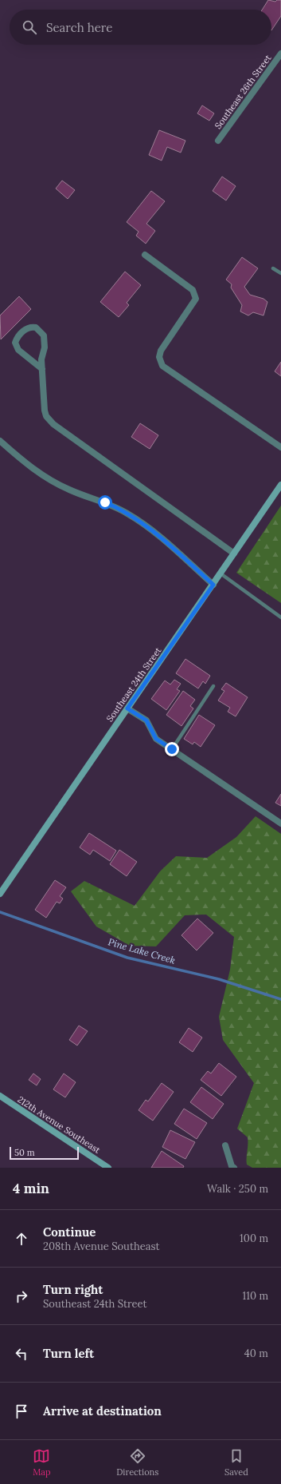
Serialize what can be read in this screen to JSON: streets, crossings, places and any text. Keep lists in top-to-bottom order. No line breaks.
{"streets":{"street":["Southeast 26th Street","Southeast 24th Street","212th Avenue Southeast"]},"water":["Pine Lake Creek"],"scale_bar":"50 m","page":{"search":"Search here","scale":"50 m","heading":["4 min","Walk · 250 m"],"list":[["Continue","208th Avenue Southeast","100 m"],["Turn right","Southeast 24th Street","110 m"],["Turn left","40 m"],"Arrive at destination"],"nav":["Map","Directions","Saved"]}}
